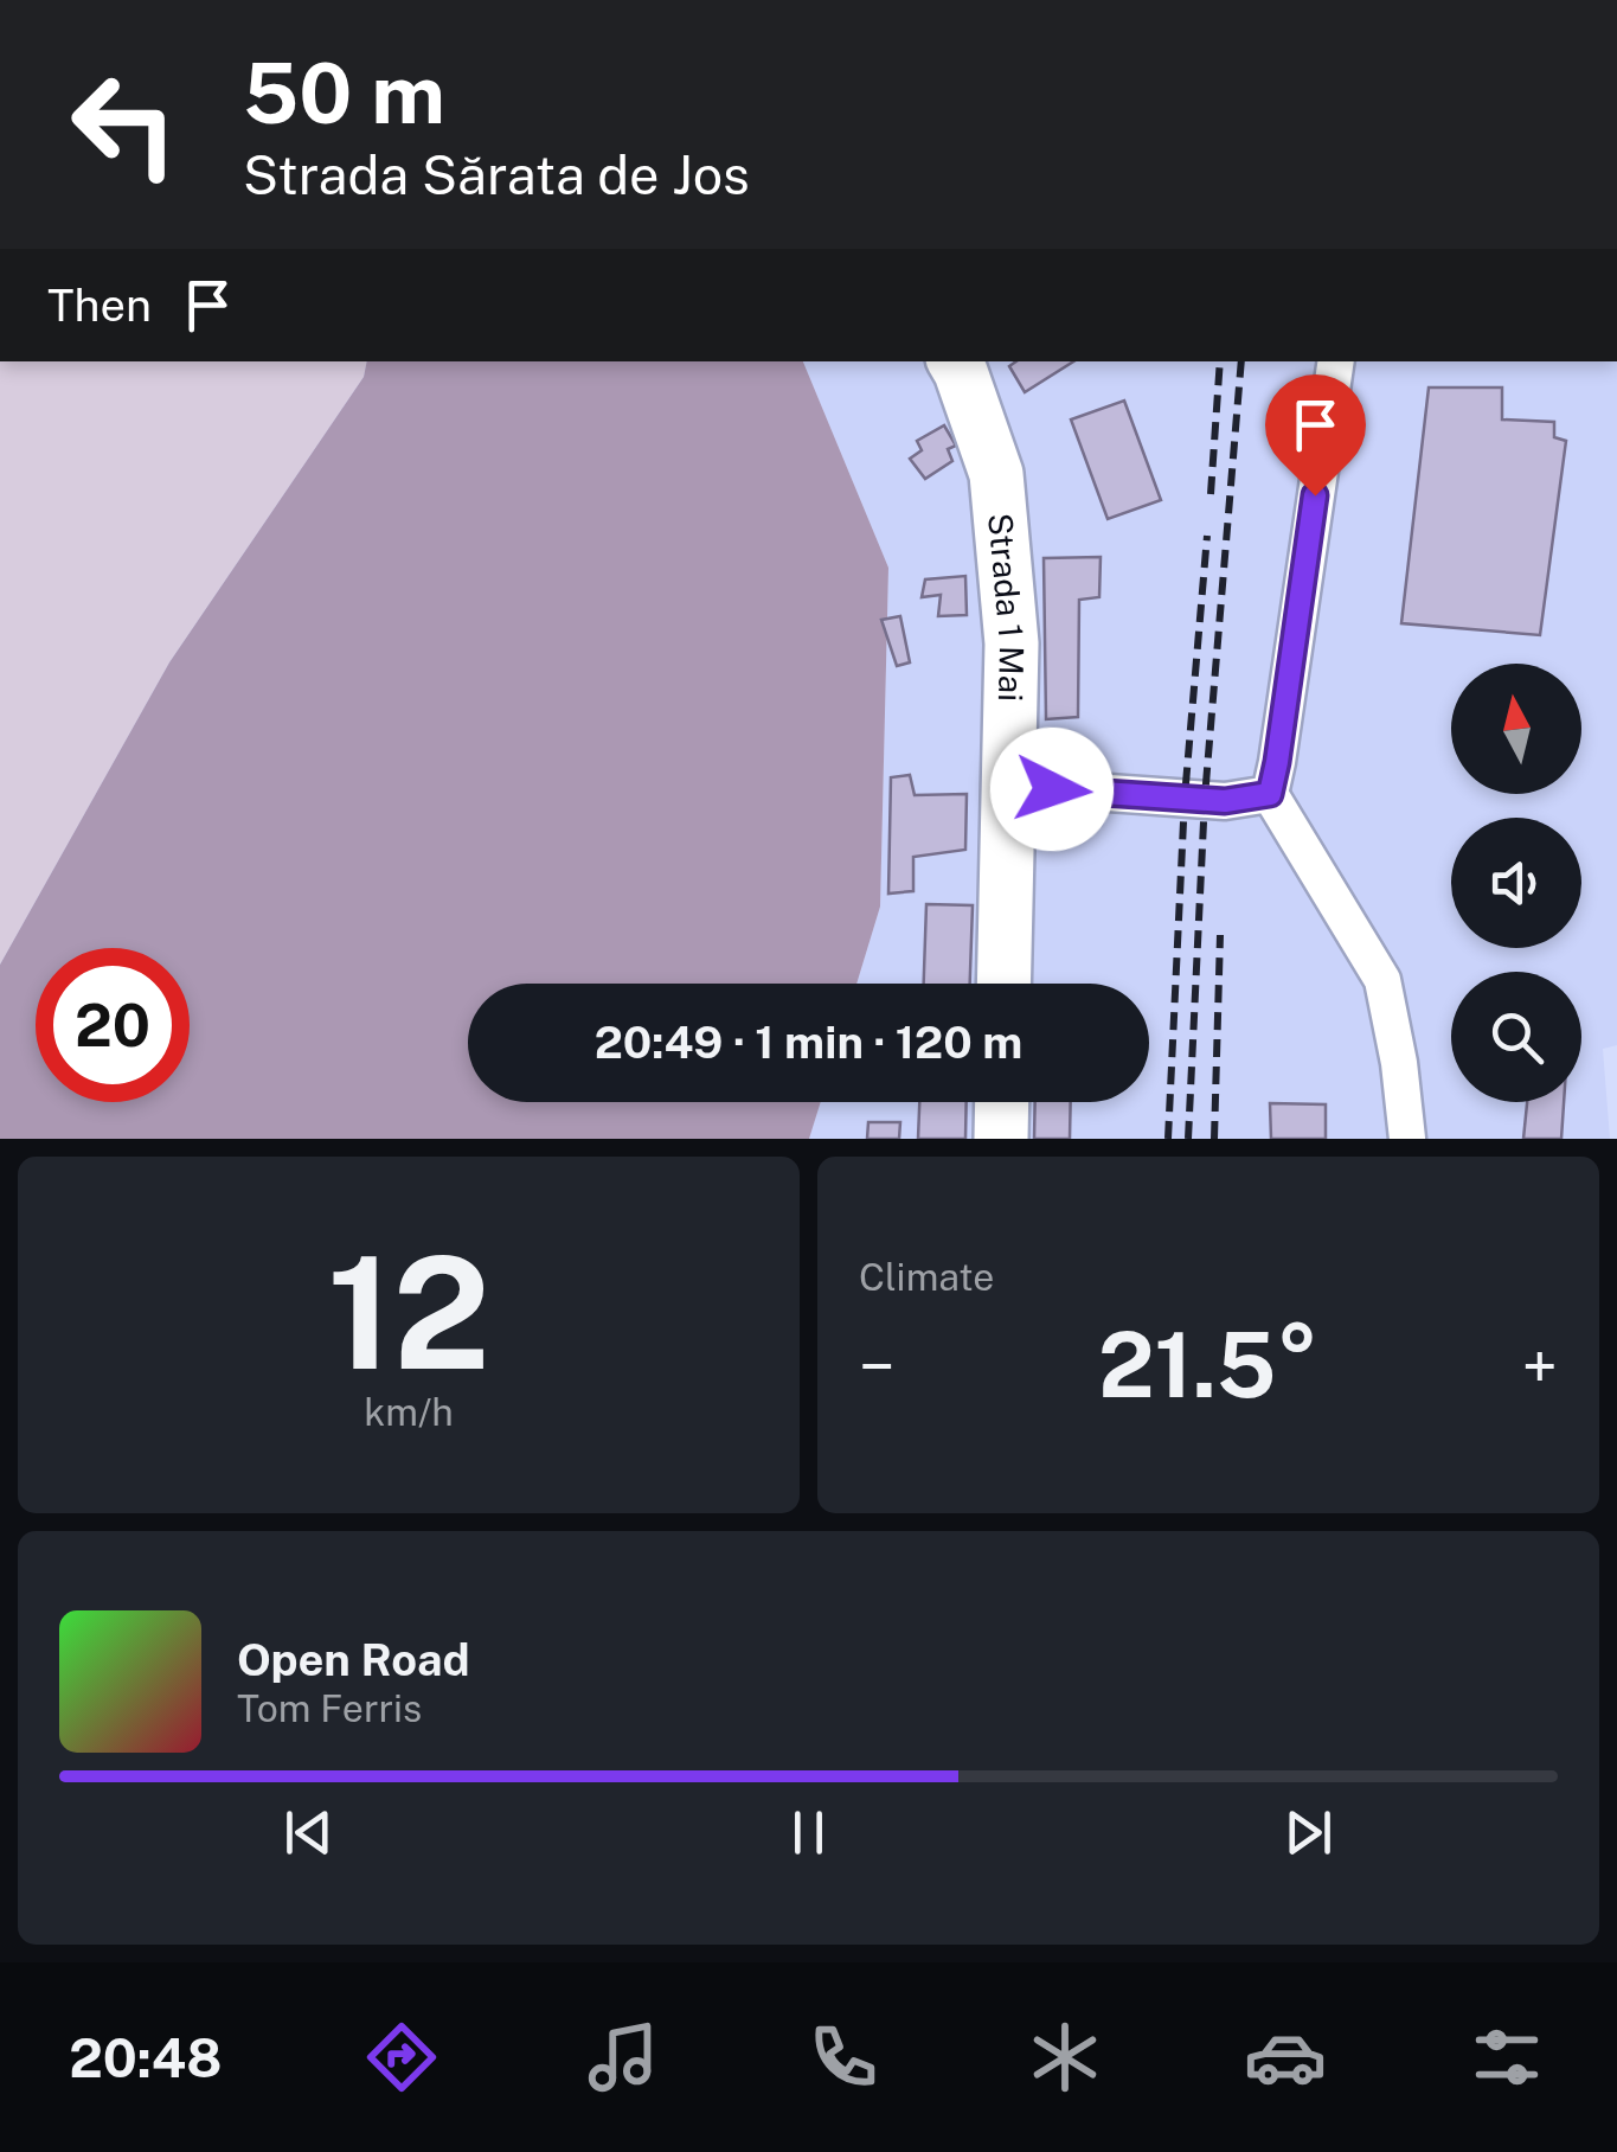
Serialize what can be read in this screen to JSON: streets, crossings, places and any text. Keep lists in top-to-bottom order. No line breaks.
{"streets":{"highway":["Strada 1 Mai"]},"north":"top","page":{"turn":["50 m","Strada Sărata de Jos"],"then":"Then","limit":"20","trip":"20:49 · 1 min · 120 m","tile":[["12","km/h"],"Climate"],"heat":["−","21.5°","+"],"song":["Open Road","Tom Ferris"],"tabs":"20:48"}}
